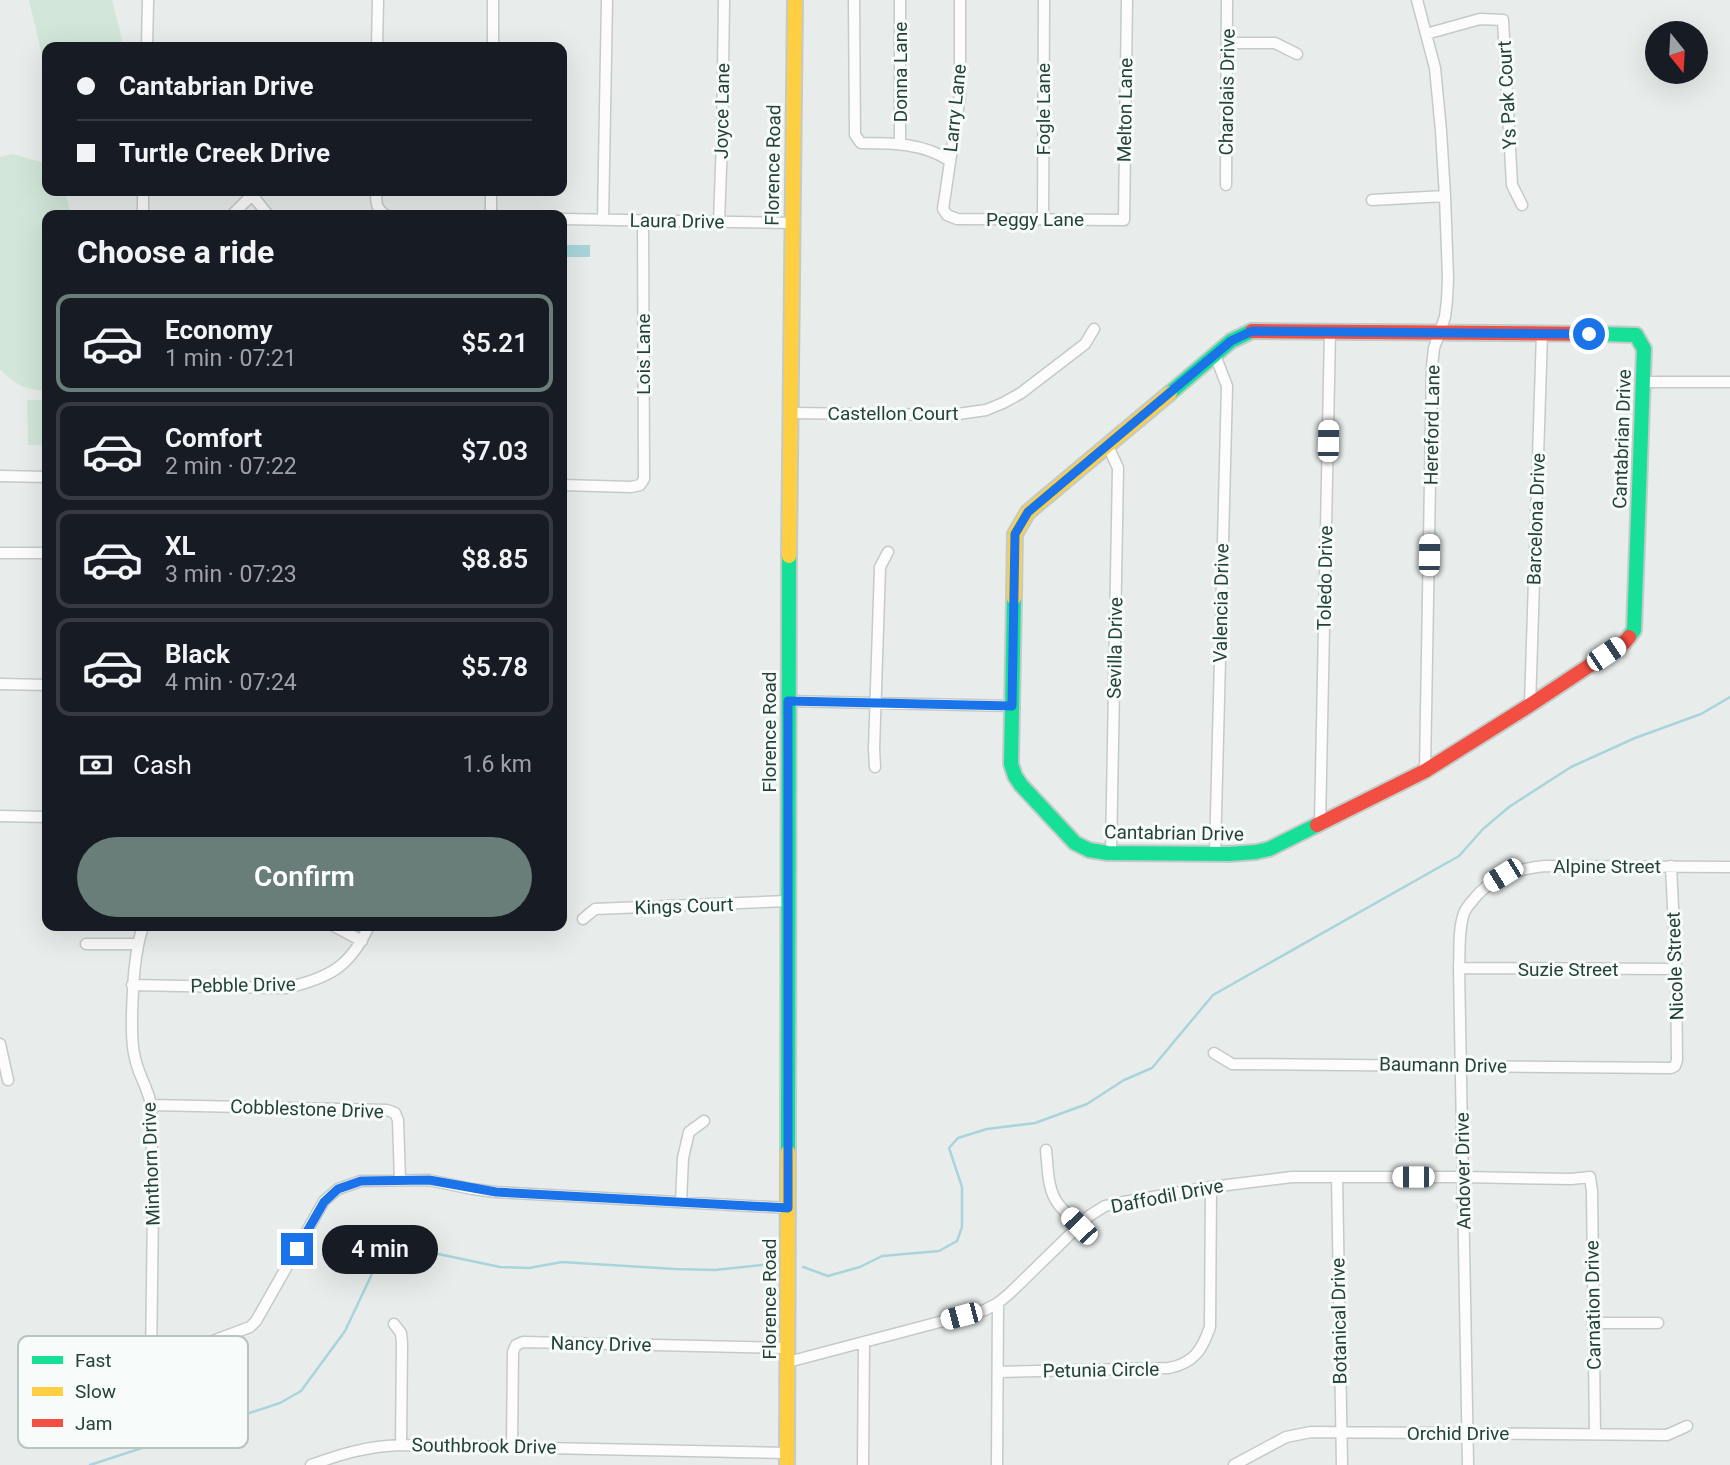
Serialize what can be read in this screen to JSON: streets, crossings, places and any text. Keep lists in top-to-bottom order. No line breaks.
{"streets":{"street":["Donna Lane","Charolais Drive","Ys Pak Court","Larry Lane","Fogle Lane","Melton Lane","Joyce Lane","Florence Road","Peggy Lane","Laura Drive","Lois Lane","Castellon Court","Hereford Lane","Cantabrian Drive","Barcelona Drive","Toledo Drive","Valencia Drive","Sevilla Drive","Alpine Street","Kings Court","Nicole Street","Suzie Street","Pebble Drive","Baumann Drive","Cobblestone Drive","Minthorn Drive","Andover Drive","Daffodil Drive","Carnation Drive","Botanical Drive","Nancy Drive","Petunia Circle","Orchid Drive","Southbrook Drive"]},"crossings":[["Ys Pak Court","Hereford Lane"],["Larry Lane","Peggy Lane"],["Fogle Lane","Peggy Lane"],["Melton Lane","Peggy Lane"],["Joyce Lane","Laura Drive"],["Florence Road","Laura Drive"],["Florence Road","Castellon Court"],["Florence Road","Kings Court"],["Florence Road","Daffodil Drive"],["Florence Road","Nancy Drive"],["Florence Road","Southbrook Drive"],["Laura Drive","Lois Lane"],["Hereford Lane","Cantabrian Drive"],["Cantabrian Drive","Barcelona Drive"],["Cantabrian Drive","Toledo Drive"],["Cantabrian Drive","Valencia Drive"],["Cantabrian Drive","Sevilla Drive"],["Alpine Street","Nicole Street"],["Alpine Street","Andover Drive"],["Nicole Street","Suzie Street"],["Nicole Street","Baumann Drive"],["Suzie Street","Andover Drive"],["Pebble Drive","Minthorn Drive"],["Baumann Drive","Andover Drive"],["Cobblestone Drive","Minthorn Drive"],["Andover Drive","Daffodil Drive"],["Andover Drive","Orchid Drive"],["Daffodil Drive","Carnation Drive"],["Daffodil Drive","Botanical Drive"],["Daffodil Drive","Nancy Drive"],["Daffodil Drive","Petunia Circle"],["Carnation Drive","Orchid Drive"],["Botanical Drive","Orchid Drive"],["Nancy Drive","Southbrook Drive"]],"legend":["Fast","Slow","Jam"],"north":"bottom","page":{"banner":["Cantabrian Drive","Turtle Creek Drive"],"heading":"Choose a ride","list":[{"name":"Economy","note":"1 min · 07:21","value":"$5.21"},{"name":"Comfort","note":"2 min · 07:22","value":"$7.03"},{"name":"XL","note":"3 min · 07:23","value":"$8.85"},{"name":"Black","note":"4 min · 07:24","value":"$5.78"}],"pay":["Cash","1.6 km"],"buttons":"Confirm","bubble":"4 min"}}
